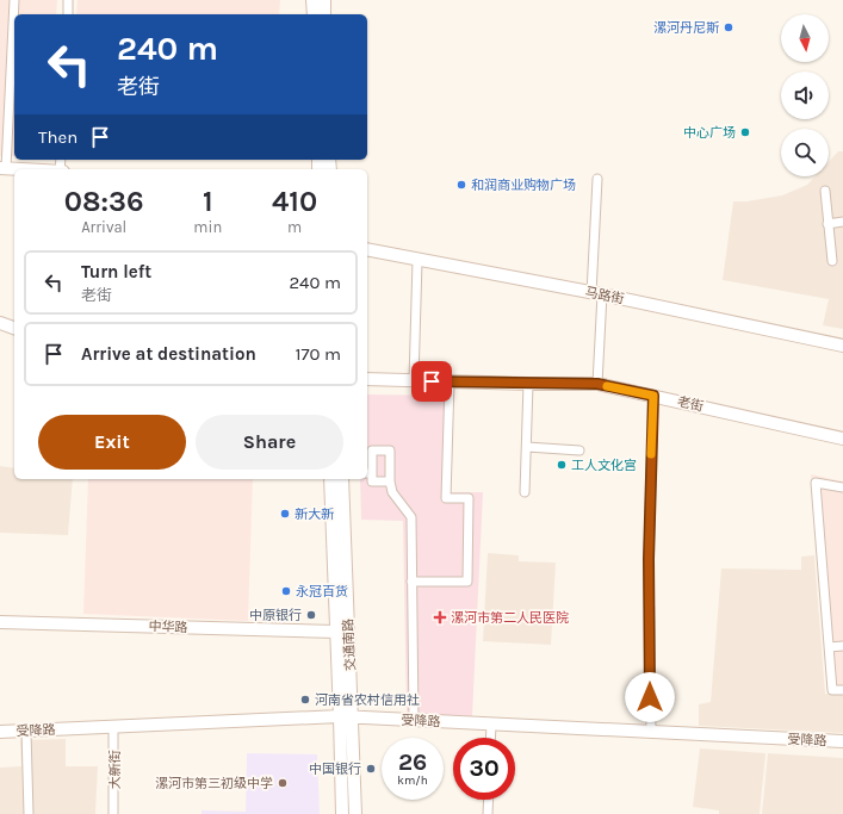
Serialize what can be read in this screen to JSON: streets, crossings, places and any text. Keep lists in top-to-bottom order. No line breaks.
{"streets":{"street":["马路街","老街","中华路","交通南路","受降路","大新街"]},"crossings":[["中华路","交通南路"],["交通南路","受降路"],["受降路","大新街"]],"places":{"other":["漯河丹尼斯","中心广场","和润商业购物广场","工人文化宫","新大新","永冠百货","中原银行","河南省农村信用社","中国银行","漯河市第三初级中学"],"health":["漯河市第二人民医院"]},"north":"bottom","page":{"turn":["240 m","老街"],"then":"Then","eta":["08:36","Arrival","1","min","410","m"],"list":[{"name":"Turn left","note":"老街","value":"240 m"},{"name":"Arrive at destination","value":"170 m"}],"buttons":["Exit","Share"],"speed":"26 km/h","limit":"30"}}
